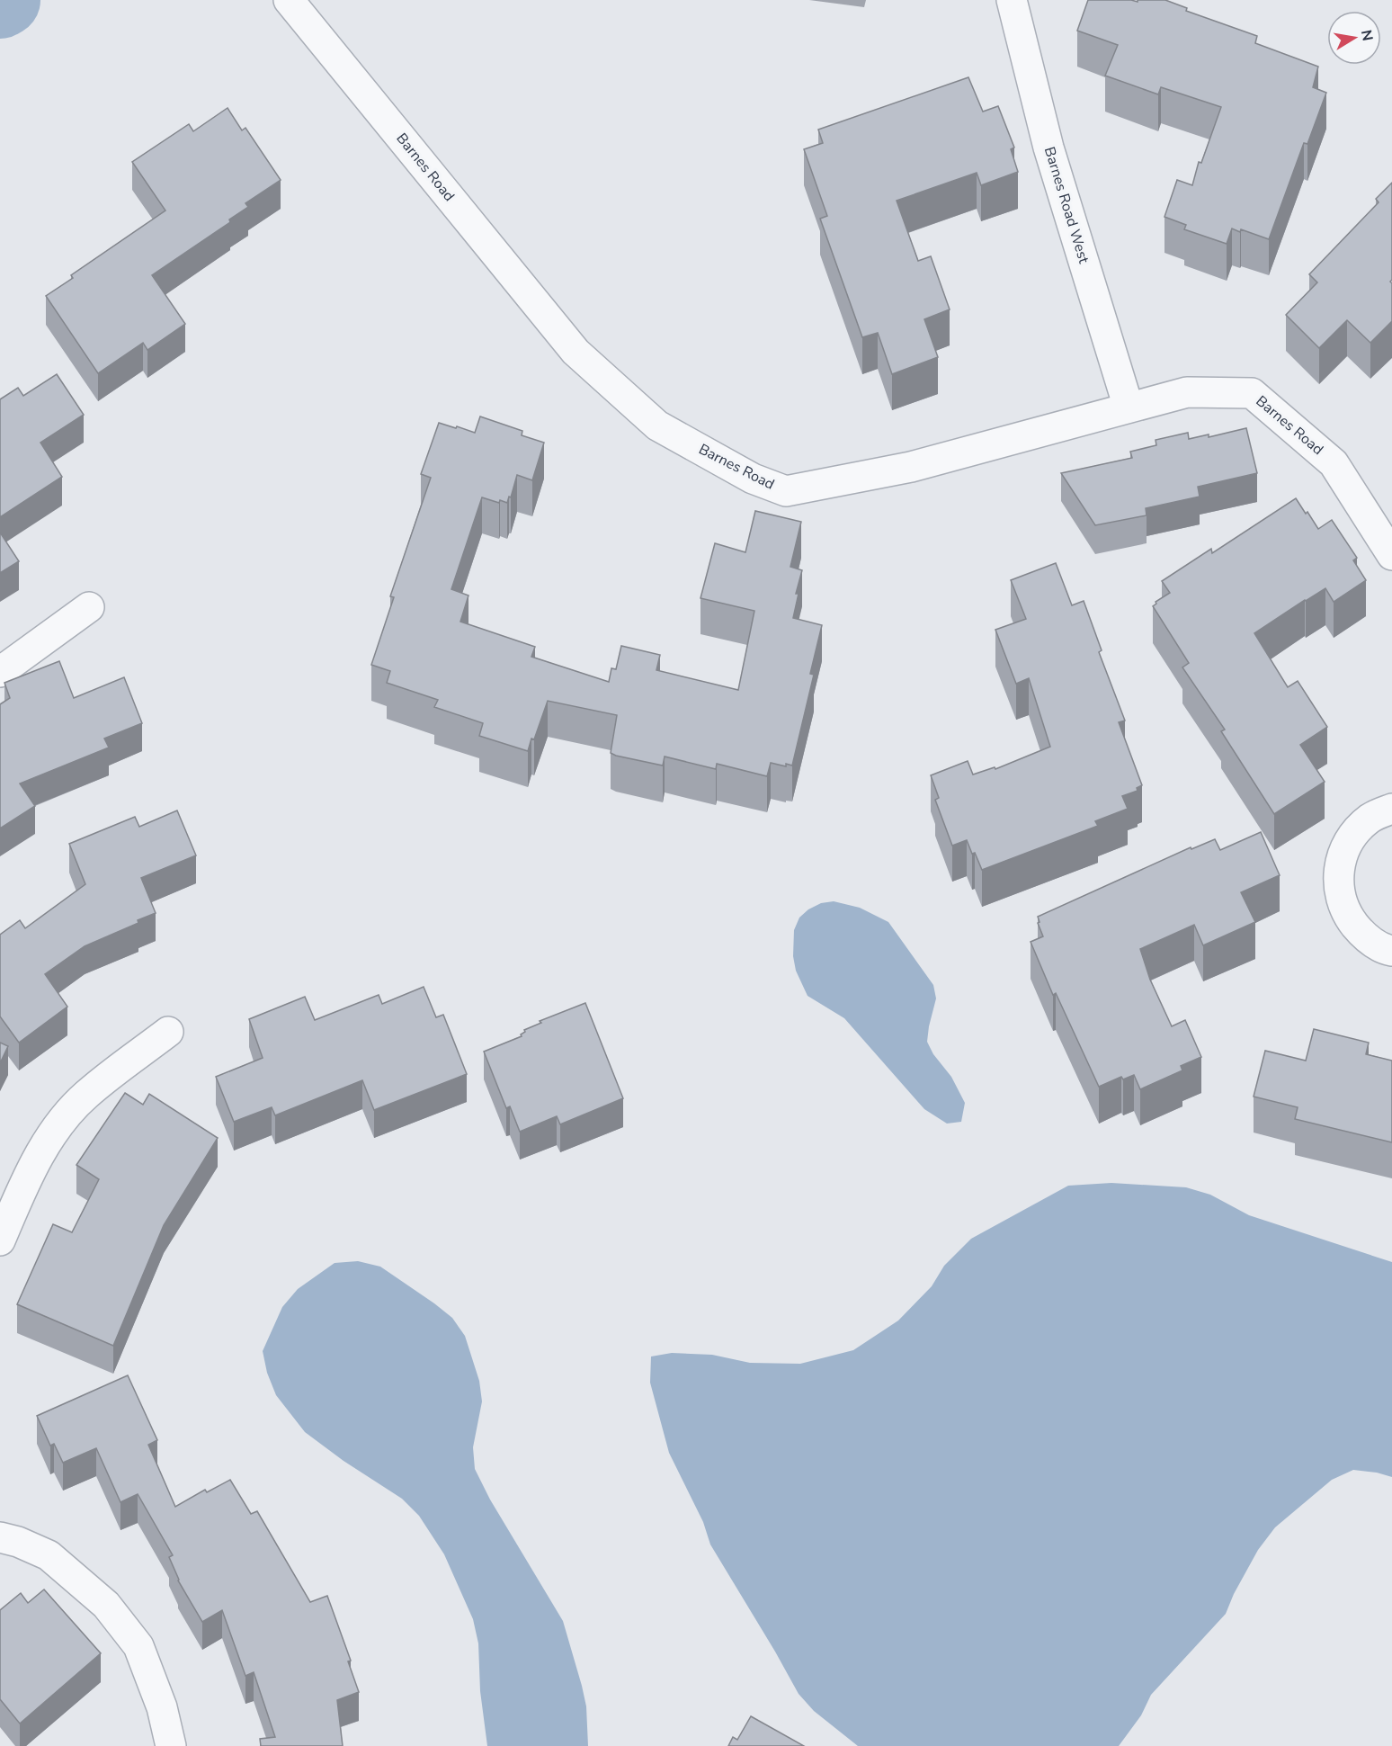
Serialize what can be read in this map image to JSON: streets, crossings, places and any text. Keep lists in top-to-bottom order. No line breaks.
{"streets":{"street":["Barnes Road","Barnes Road West"]},"crossings":[["Barnes Road","Barnes Road West"]],"north":"right"}
